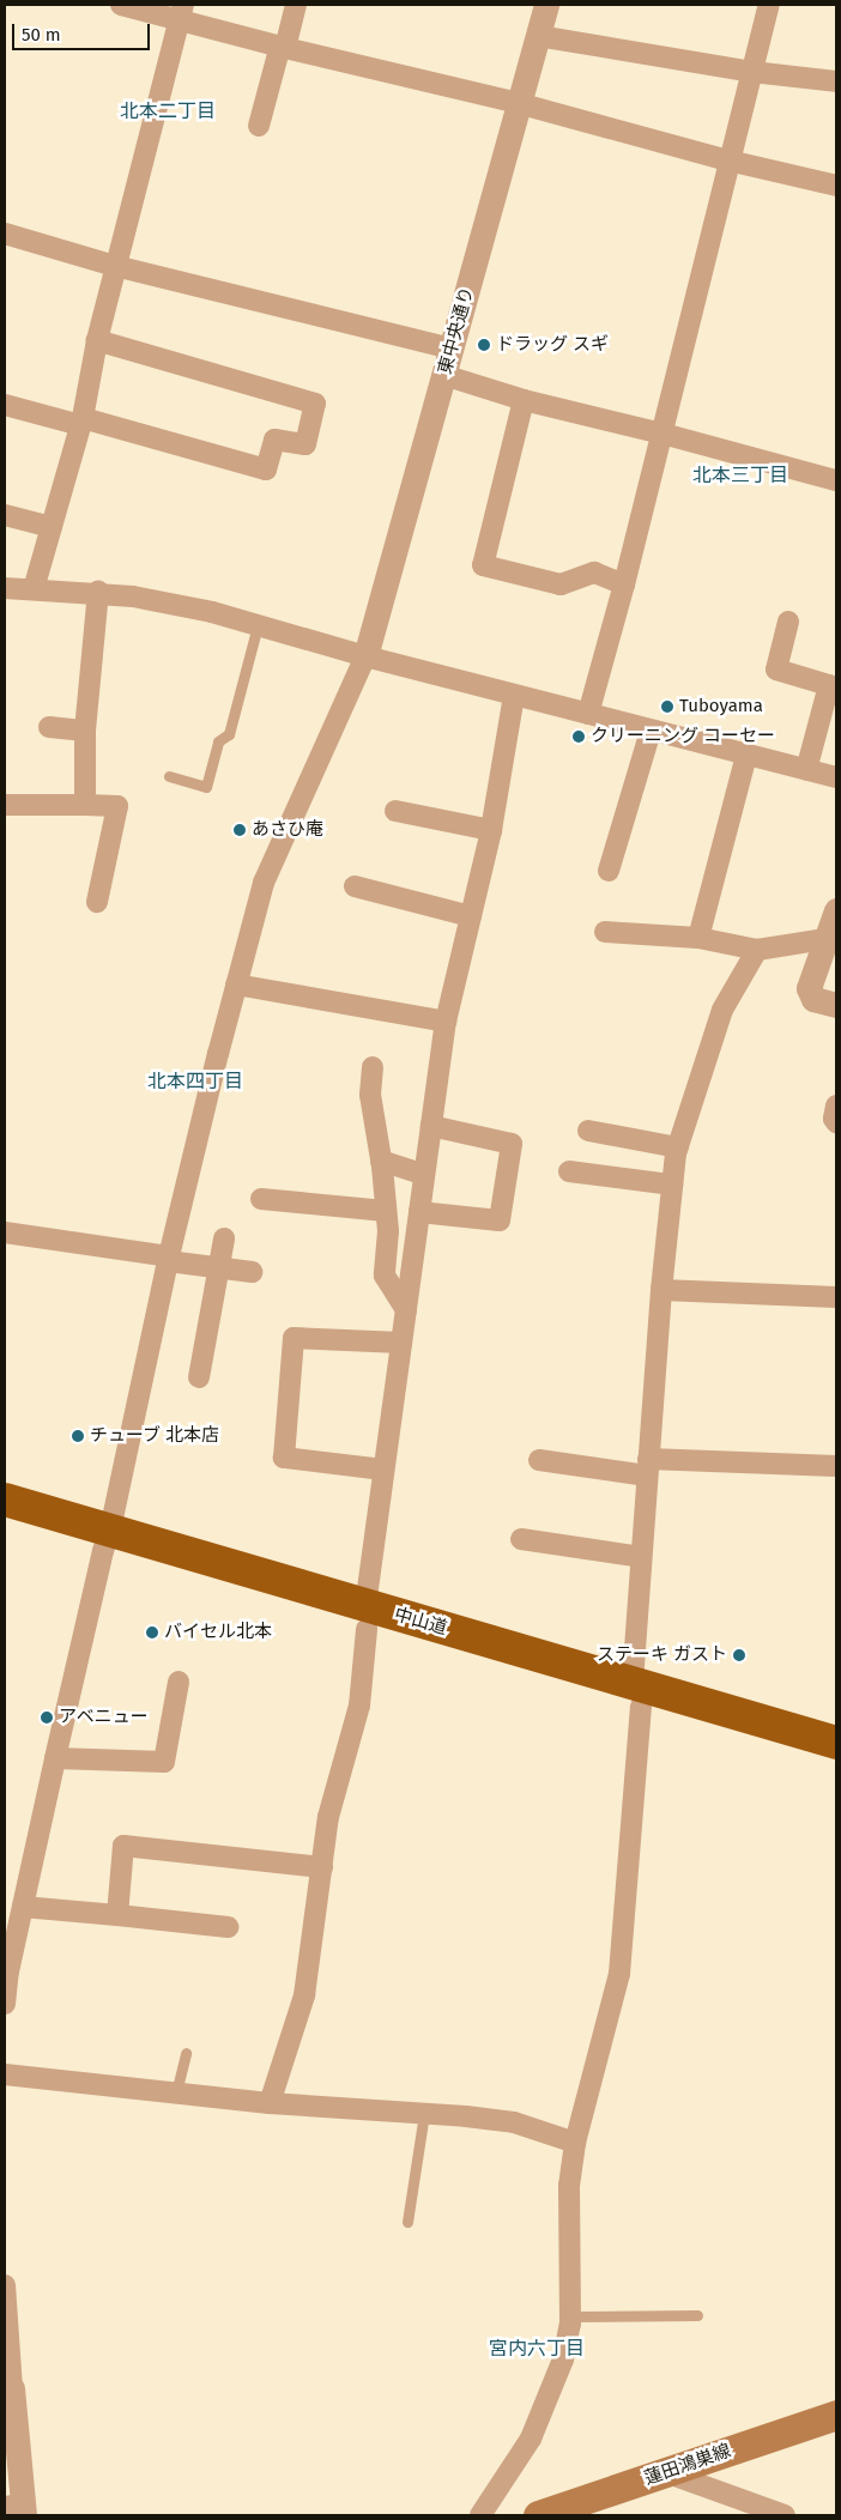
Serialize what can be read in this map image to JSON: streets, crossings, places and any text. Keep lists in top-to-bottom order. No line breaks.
{"streets":{"highway":["中山道"],"main road":["蓮田鴻巣線"],"street":["東中央通り"]},"districts":["北本二丁目","北本三丁目","北本四丁目","宮内六丁目"],"places":["ドラッグ スギ","Tuboyama","クリーニング コーセー","あさひ庵","チューブ 北本店","バイセル北本","ステーキ ガスト","アベニュー"],"scale_bar":"50 m"}
